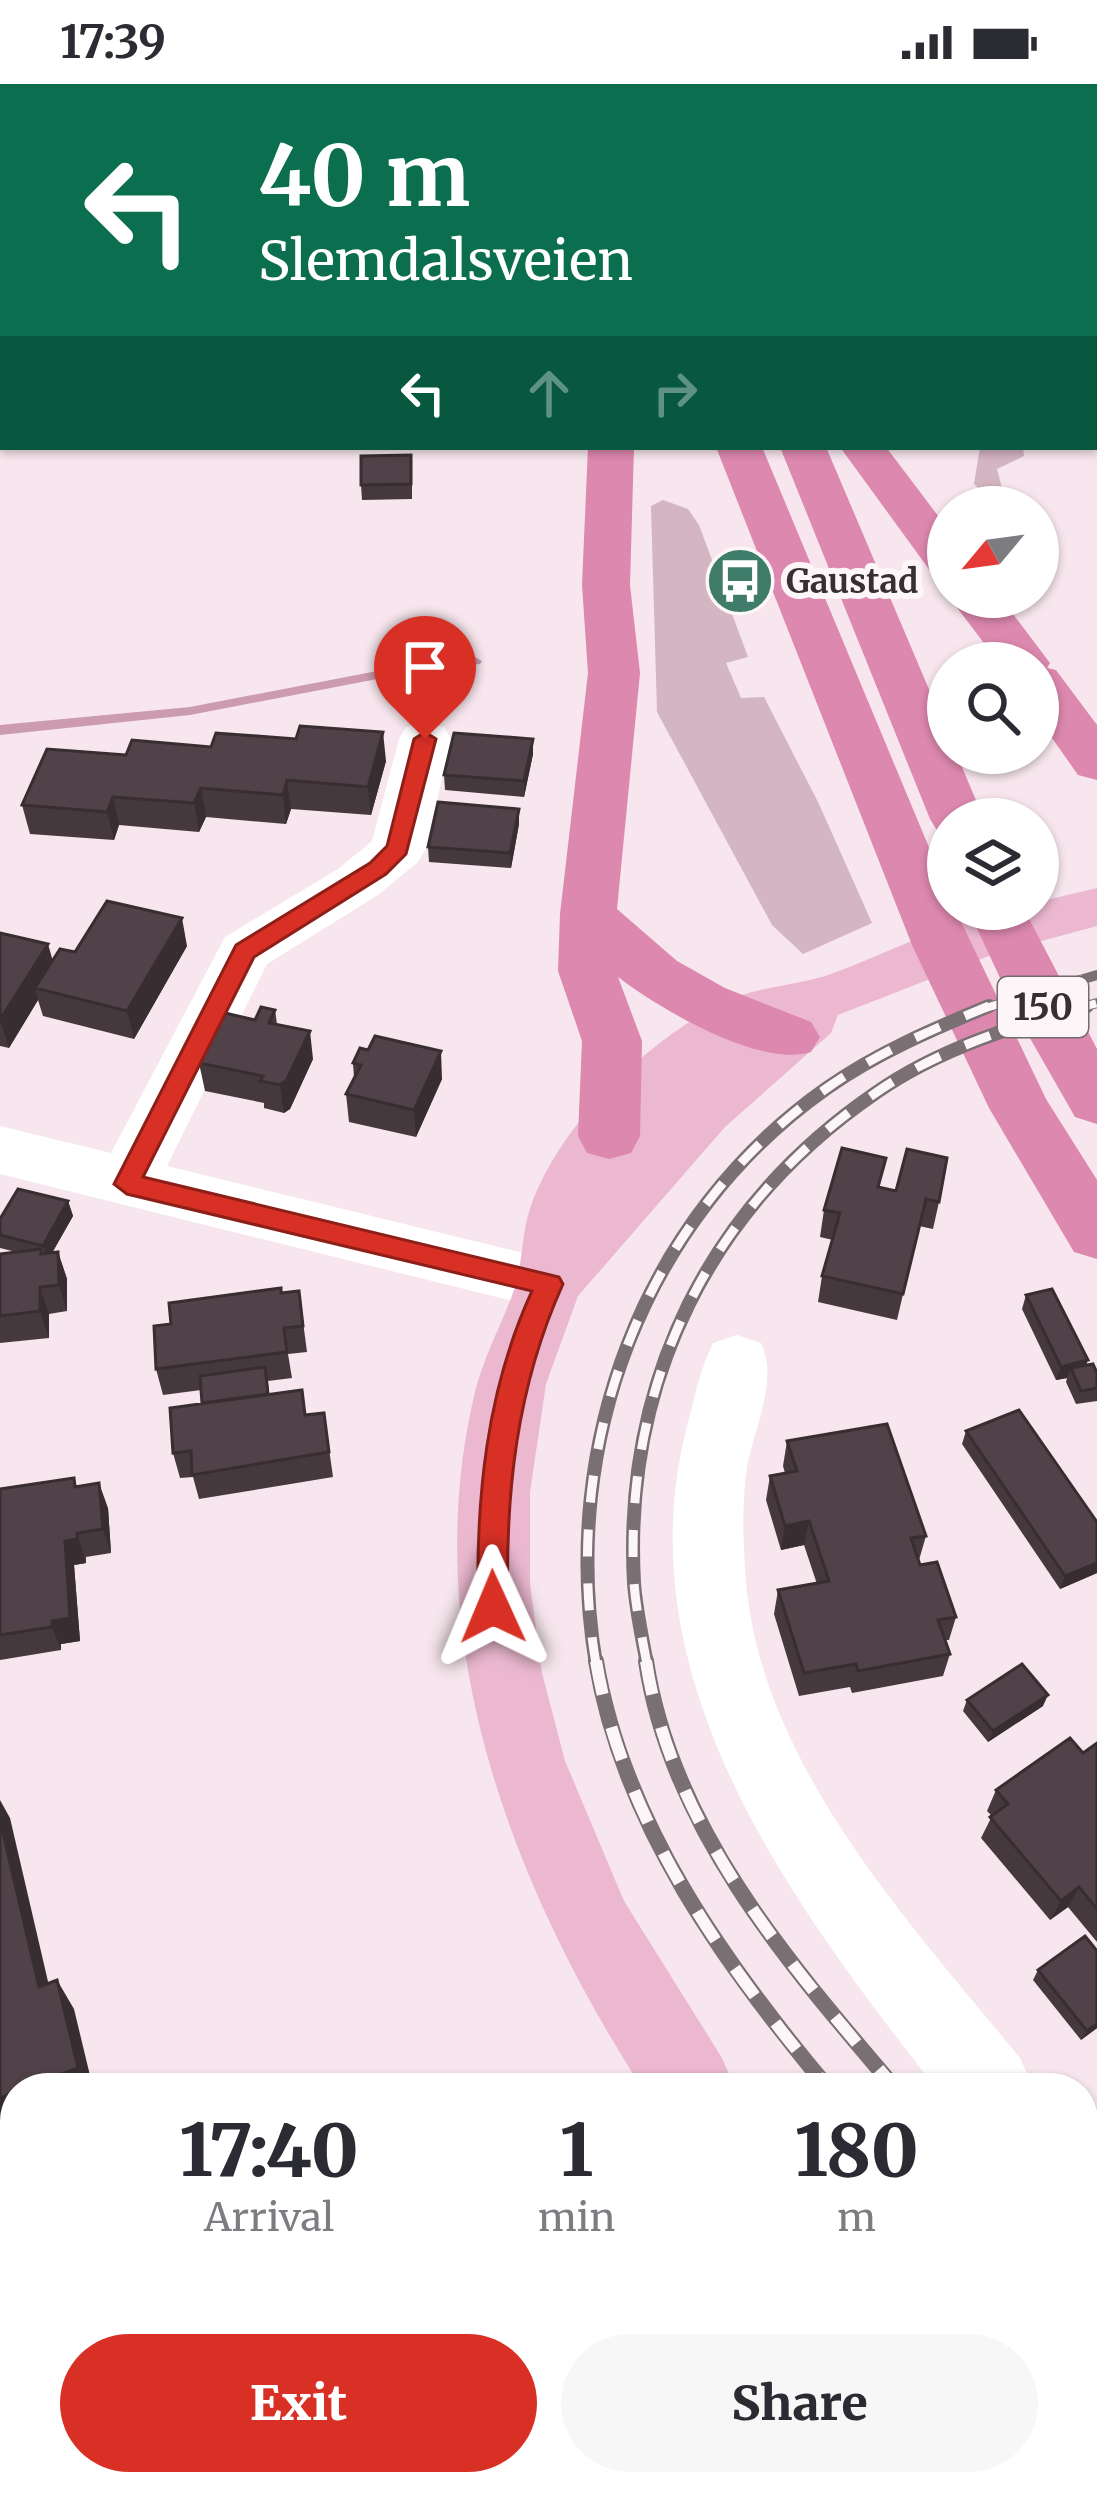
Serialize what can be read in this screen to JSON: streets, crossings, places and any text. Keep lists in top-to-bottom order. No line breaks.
{"streets":{"highway":["150"]},"places":{"bus stop":["Gaustad"]},"north":"bottom left","page":{"status":"17:39","turn":["40 m","Slemdalsveien"],"eta":["17:40","Arrival","1","min","180","m"],"buttons":["Exit","Share"]}}
